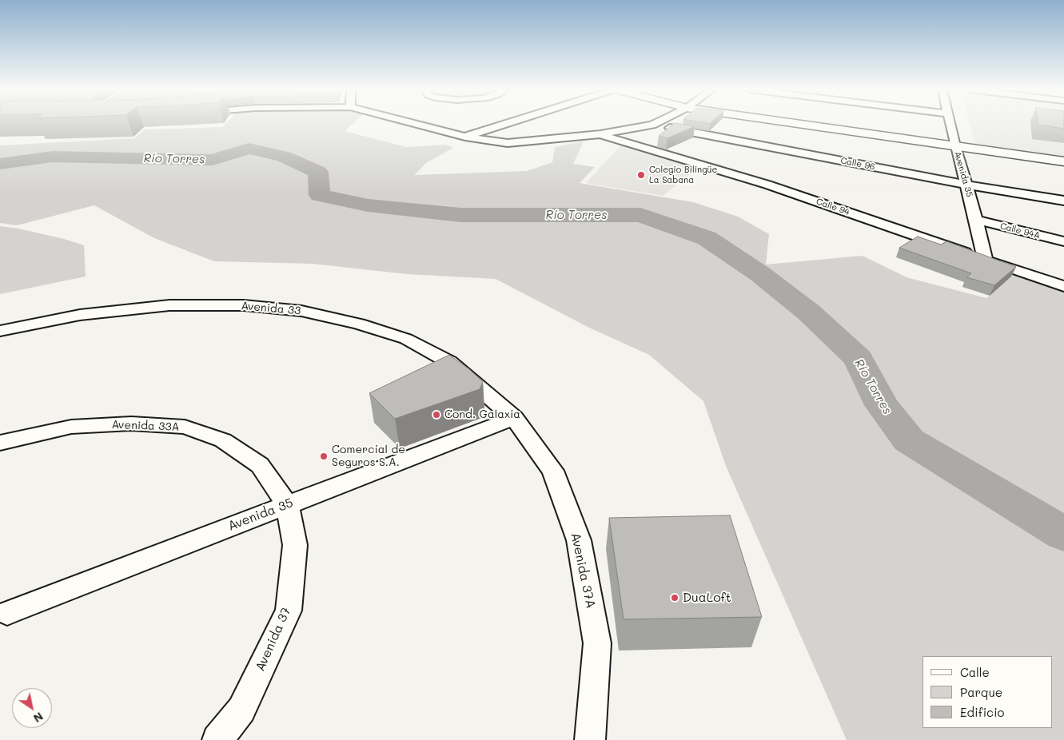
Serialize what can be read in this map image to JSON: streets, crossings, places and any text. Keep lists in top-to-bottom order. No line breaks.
{"streets":{"street":["Calle 96","Avenida 35","Calle 94","Calle 94A","Avenida 33","Avenida 33A","Avenida 37A","Avenida 37"]},"crossings":[["Calle 96","Avenida 35"],["Avenida 35","Calle 94"],["Avenida 35","Calle 94A"],["Avenida 35","Avenida 33"],["Avenida 35","Avenida 33A"],["Avenida 35","Avenida 37A"],["Avenida 35","Avenida 37"],["Avenida 33","Avenida 37A"],["Avenida 33A","Avenida 37"]],"water":["Río Torres"],"places":["Colegio Bilingüe La Sabana","Cond. Galaxia","Comercial de Seguros S.A.","DuaLoft"],"legend":["Calle","Parque","Edificio"],"north":"bottom right"}
